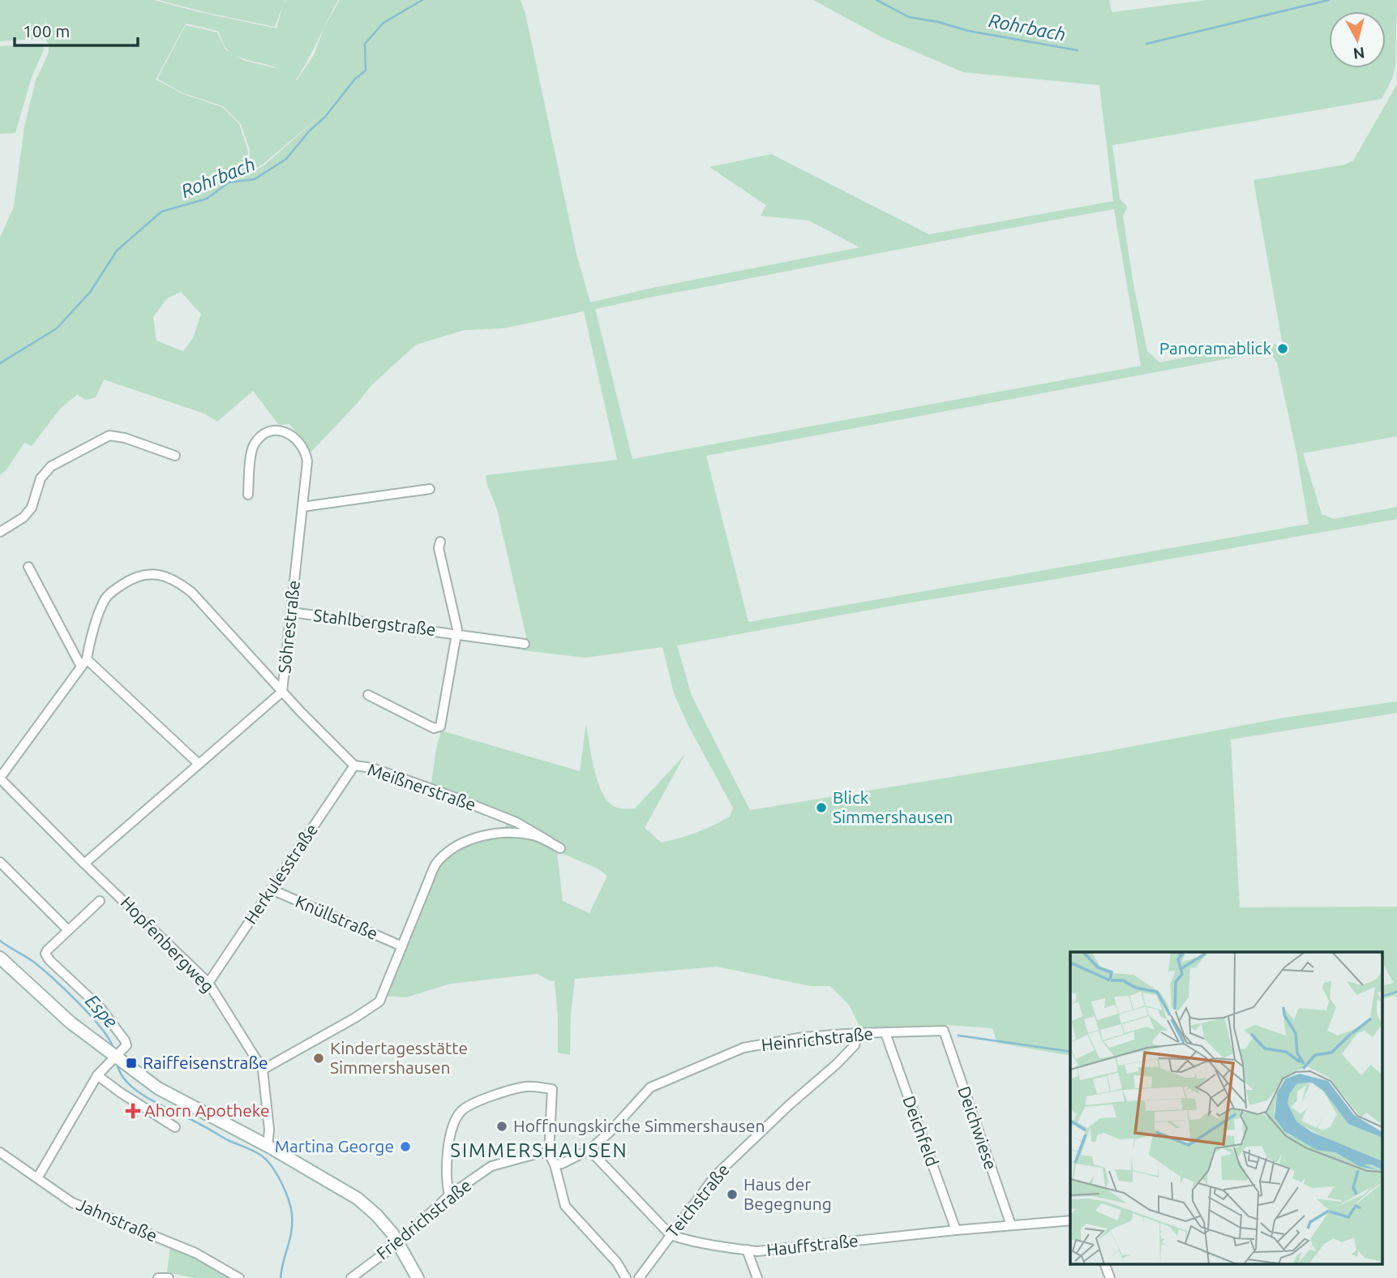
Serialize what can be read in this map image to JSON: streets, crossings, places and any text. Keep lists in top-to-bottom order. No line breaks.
{"streets":{"street":["Stahlbergstraße","Söhrestraße","Meißnerstraße","Herkulesstraße","Knüllstraße","Hopfenbergweg","Heinrichstraße","Deichwiese","Deichfeld","Teichstraße","Friedrichstraße","Jahnstraße","Hauffstraße"]},"crossings":[["Stahlbergstraße","Söhrestraße"],["Söhrestraße","Meißnerstraße"],["Söhrestraße","Hopfenbergweg"],["Meißnerstraße","Herkulesstraße"],["Meißnerstraße","Hopfenbergweg"],["Herkulesstraße","Knüllstraße"],["Herkulesstraße","Hopfenbergweg"],["Heinrichstraße","Deichwiese"],["Heinrichstraße","Deichfeld"],["Heinrichstraße","Teichstraße"],["Deichwiese","Hauffstraße"],["Deichfeld","Hauffstraße"],["Teichstraße","Hauffstraße"]],"districts":["SIMMERSHAUSEN"],"water":["Rohrbach","Espe"],"places":{"other":["Panoramablick","Blick Simmershausen","Kindertagesstätte Simmershausen","Hoffnungskirche Simmershausen","Martina George","Haus der Begegnung"],"transit":["Raiffeisenstraße"],"health":["Ahorn Apotheke"]},"scale_bar":"100 m","north":"bottom"}
